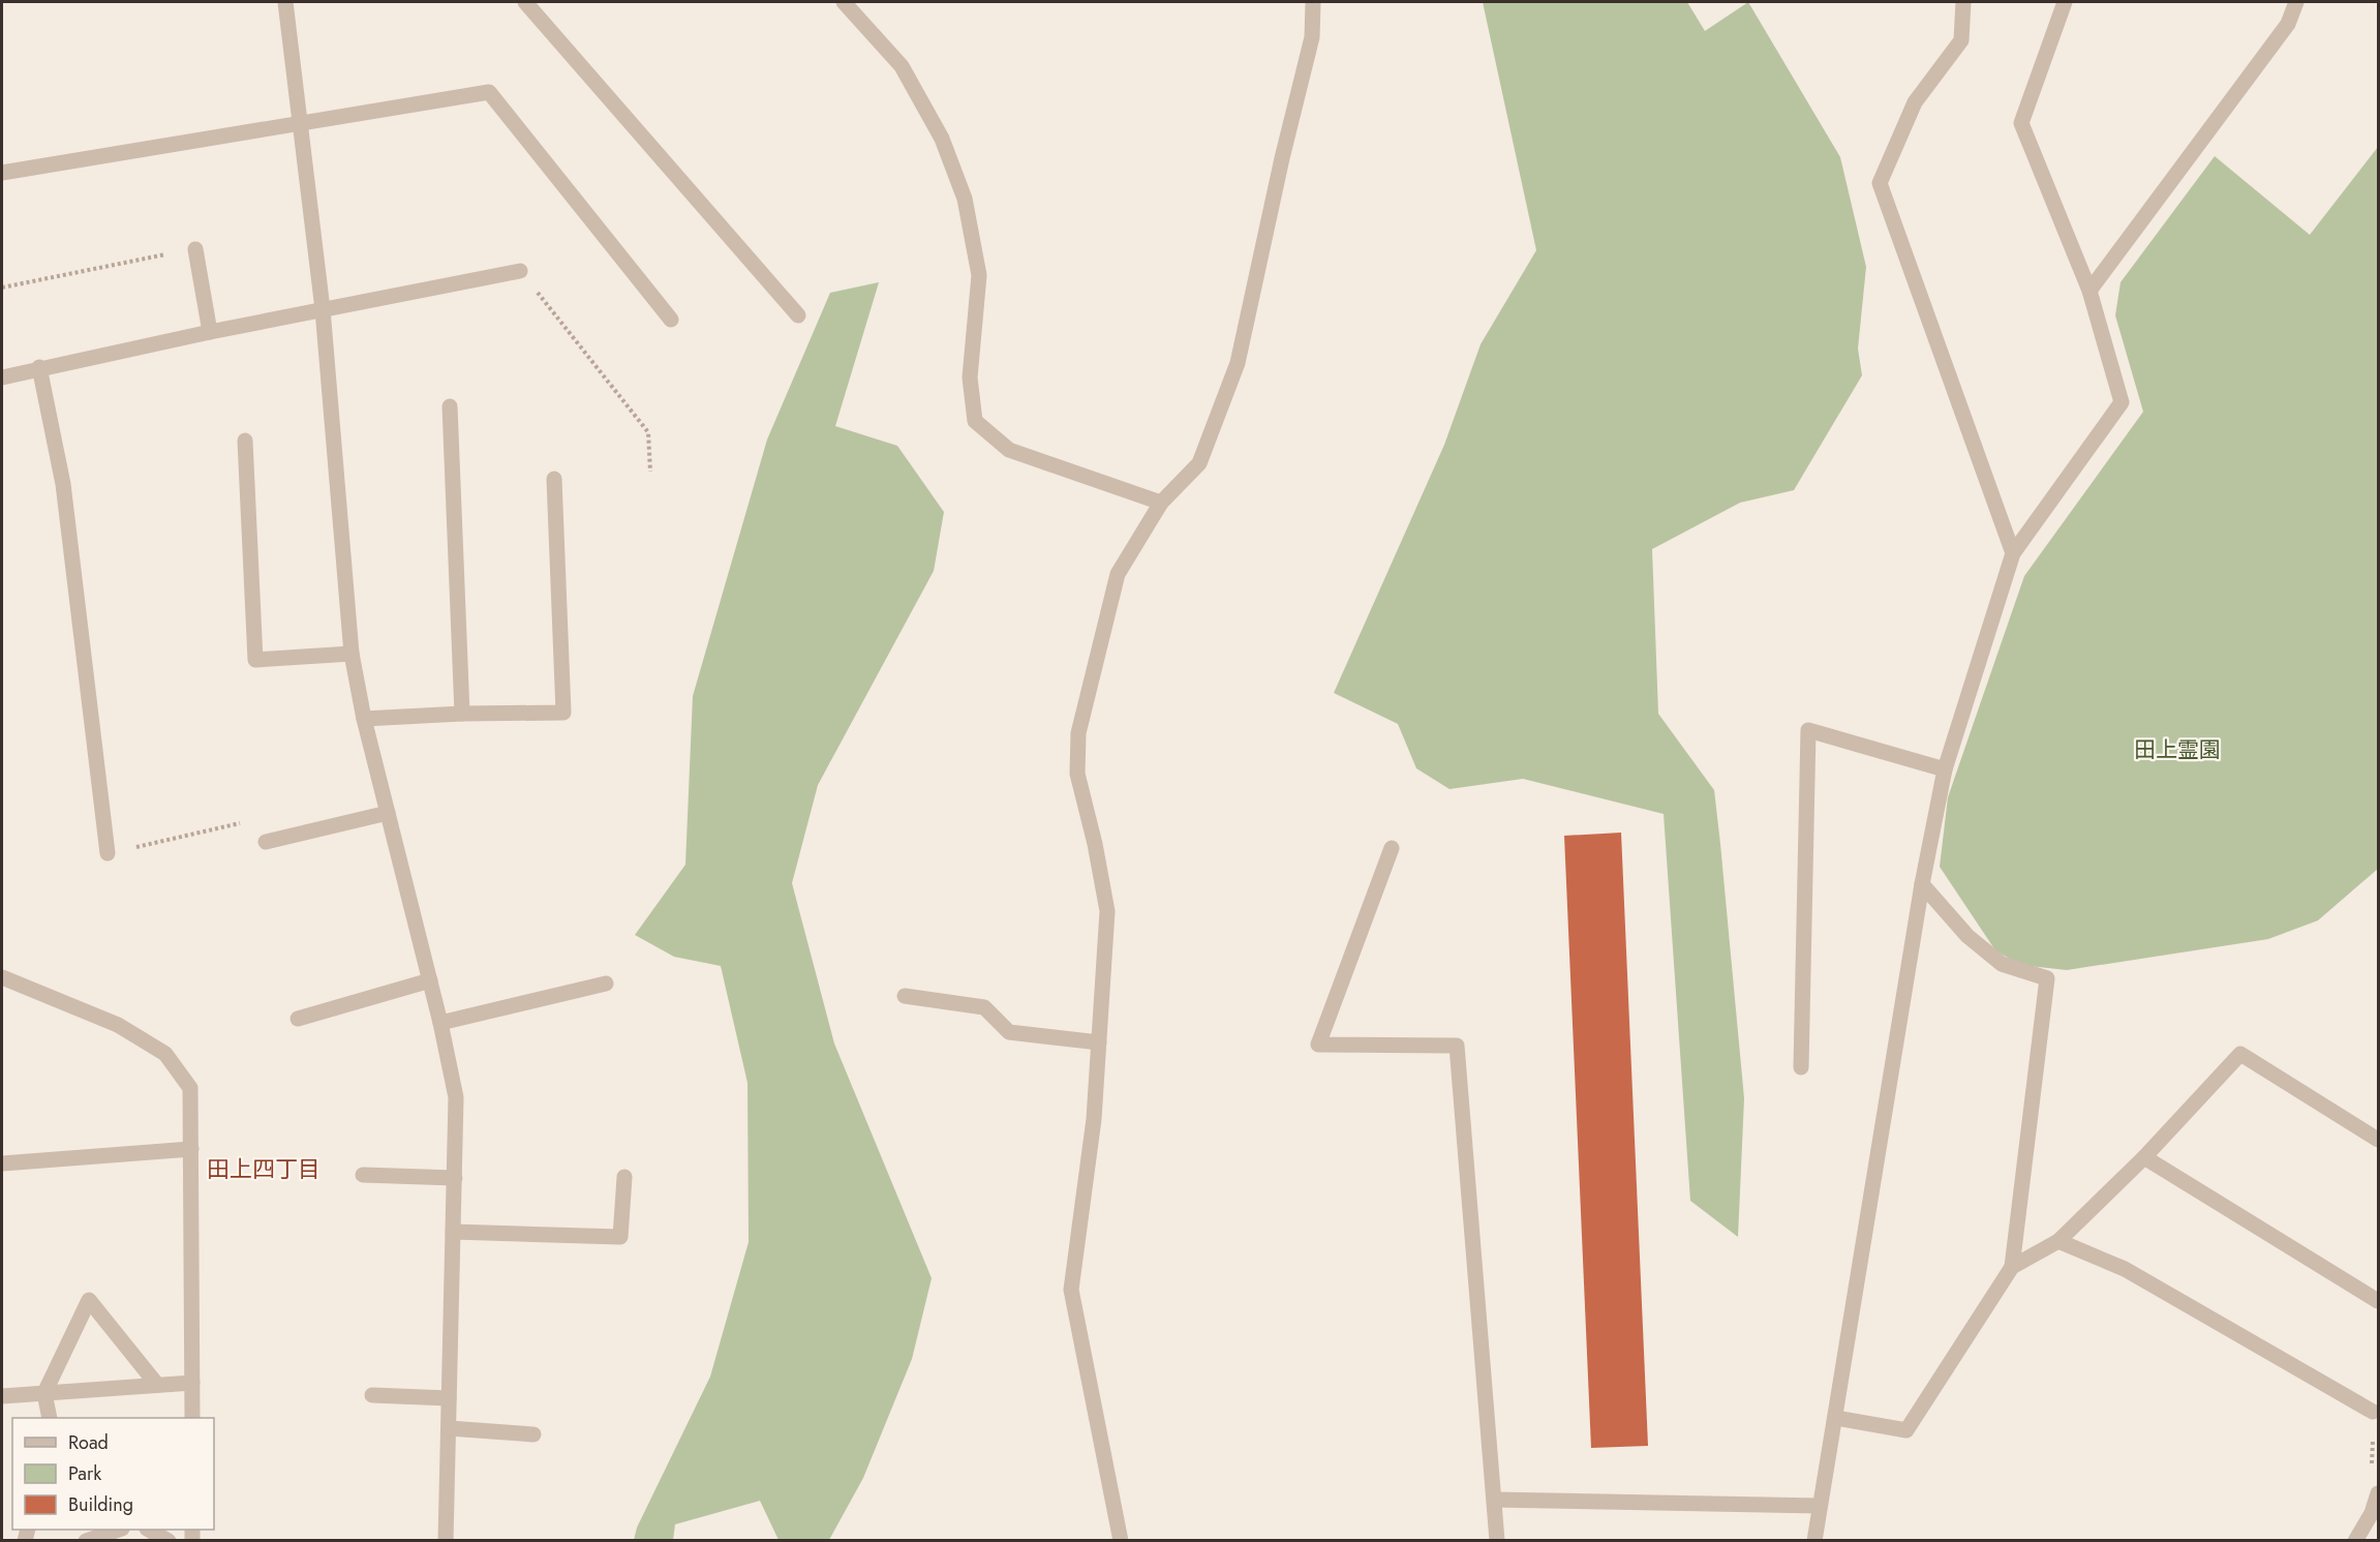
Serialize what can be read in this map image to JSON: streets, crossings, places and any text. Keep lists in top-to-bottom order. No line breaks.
{"districts":["田上四丁目"],"parks":["田上霊園"],"legend":["Road","Park","Building"]}
